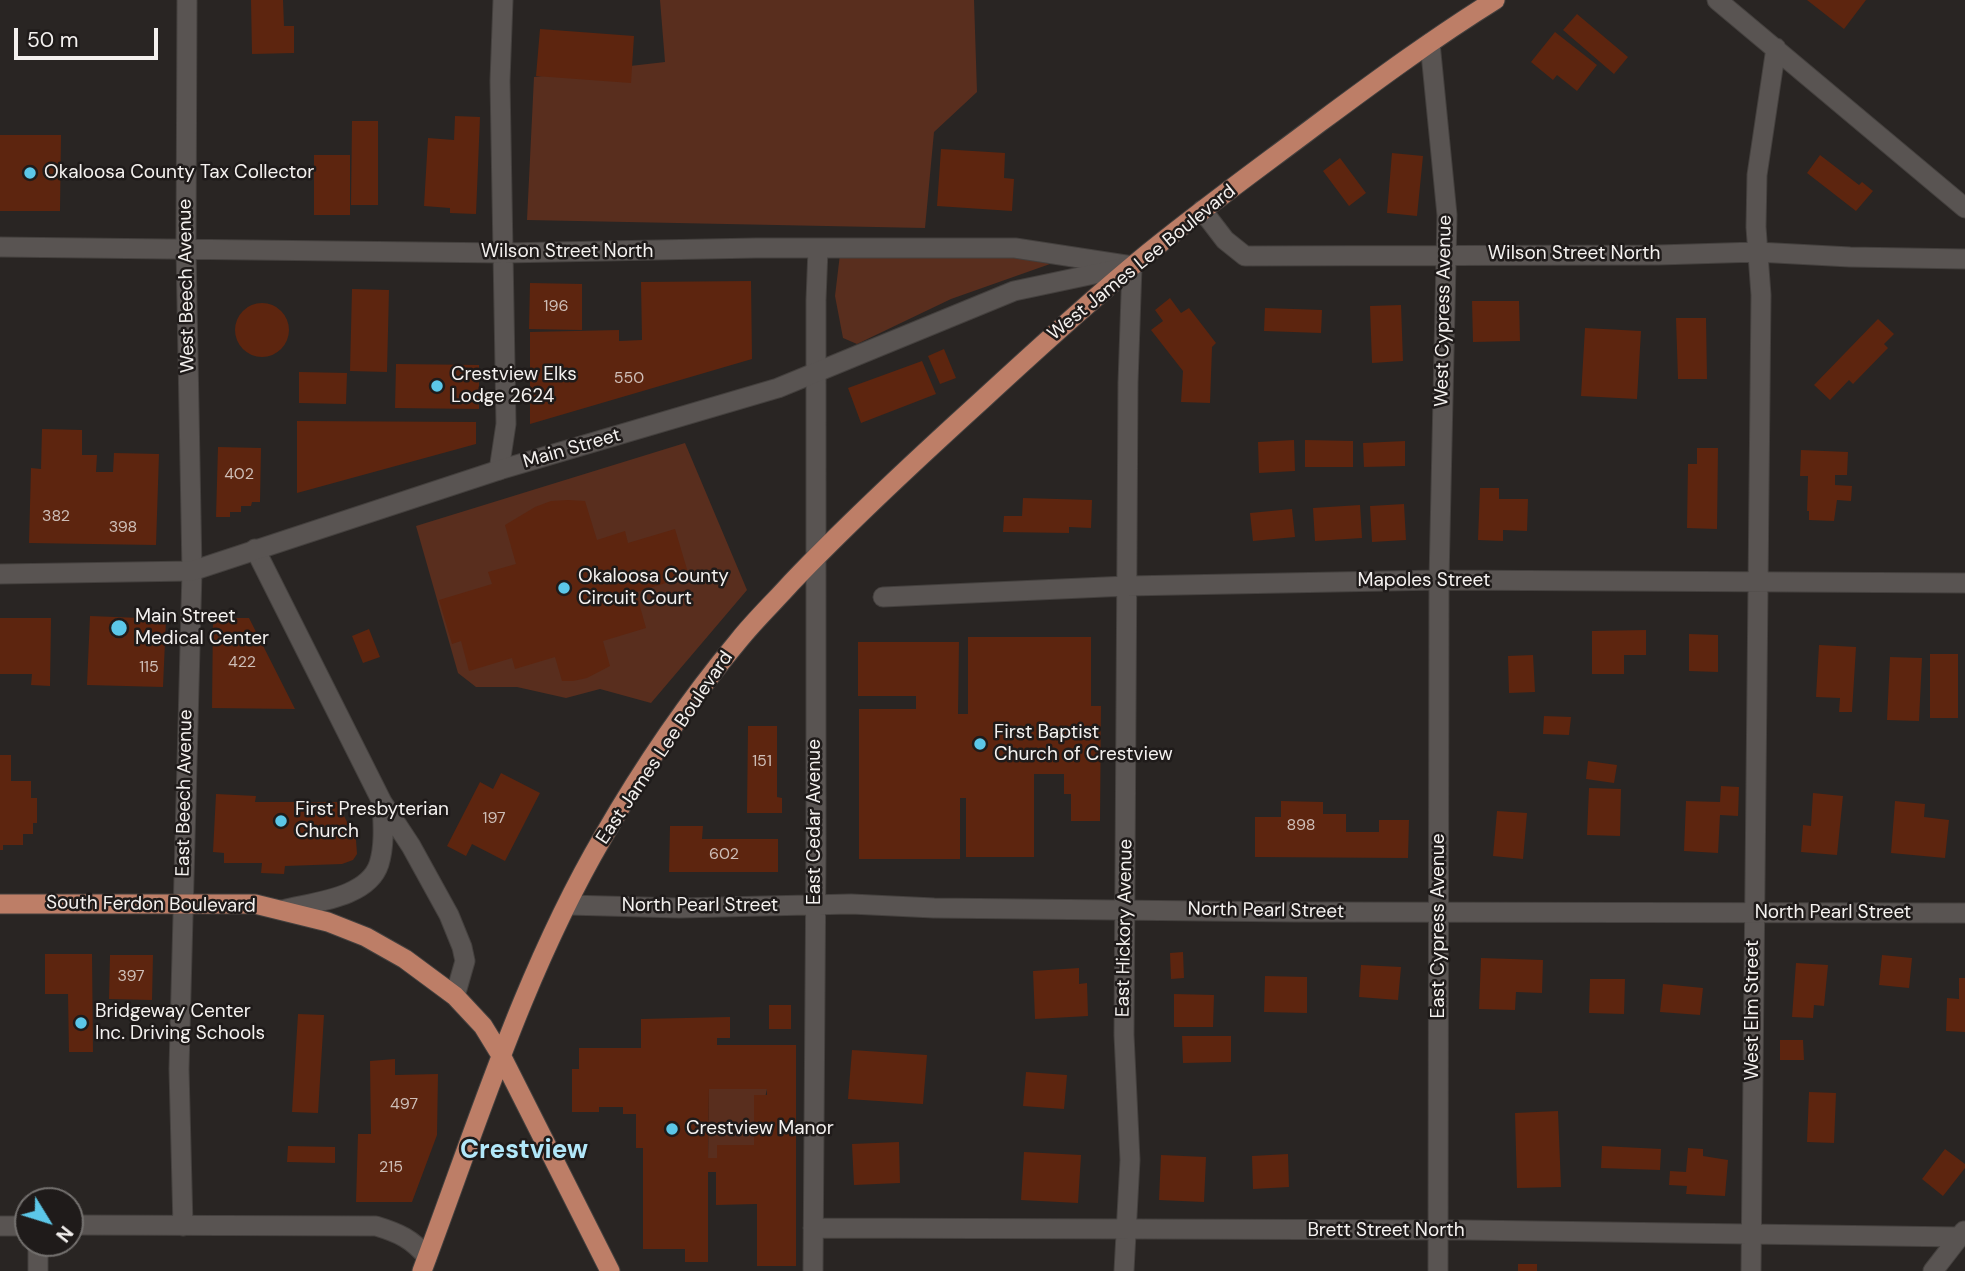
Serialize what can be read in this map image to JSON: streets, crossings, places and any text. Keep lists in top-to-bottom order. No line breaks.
{"streets":{"main road":["West James Lee Boulevard","East James Lee Boulevard","South Ferdon Boulevard"],"street":["Wilson Street North","West Beech Avenue","West Cypress Avenue","Main Street","Mapoles Street","East Beech Avenue","East Cedar Avenue","North Pearl Street","East Cypress Avenue","East Hickory Avenue","West Elm Street","Brett Street North"]},"crossings":[["Wilson Street North","West James Lee Boulevard"],["Wilson Street North","West Beech Avenue"],["Wilson Street North","West Cypress Avenue"],["Wilson Street North","Main Street"],["Wilson Street North","East Cedar Avenue"],["Wilson Street North","East Hickory Avenue"],["Wilson Street North","West Elm Street"],["West James Lee Boulevard","West Cypress Avenue"],["West James Lee Boulevard","Main Street"],["West James Lee Boulevard","East James Lee Boulevard"],["West James Lee Boulevard","East Cedar Avenue"],["West James Lee Boulevard","East Hickory Avenue"],["West Beech Avenue","Main Street"],["West Beech Avenue","East Beech Avenue"],["West Cypress Avenue","Mapoles Street"],["West Cypress Avenue","East Cypress Avenue"],["Main Street","East Beech Avenue"],["Main Street","East Cedar Avenue"],["Main Street","East Hickory Avenue"],["Mapoles Street","East Cypress Avenue"],["Mapoles Street","East Hickory Avenue"],["Mapoles Street","West Elm Street"],["East James Lee Boulevard","East Cedar Avenue"],["East James Lee Boulevard","South Ferdon Boulevard"],["East James Lee Boulevard","North Pearl Street"],["East Beech Avenue","South Ferdon Boulevard"],["East Cedar Avenue","North Pearl Street"],["East Cedar Avenue","Brett Street North"],["North Pearl Street","East Cypress Avenue"],["North Pearl Street","East Hickory Avenue"],["North Pearl Street","West Elm Street"],["East Cypress Avenue","Brett Street North"],["East Hickory Avenue","Brett Street North"],["West Elm Street","Brett Street North"]],"districts":["Crestview"],"places":["Okaloosa County Tax Collector","Crestview Elks Lodge 2624","Okaloosa County Circuit Court","Main Street Medical Center","First Baptist Church of Crestview","First Presbyterian Church","Bridgeway Center Inc. Driving Schools","Crestview Manor"],"house_numbers":["196","550","402","382","398","422","115","151","197","898","602","397","497","215"],"scale_bar":"50 m","north":"bottom right"}
